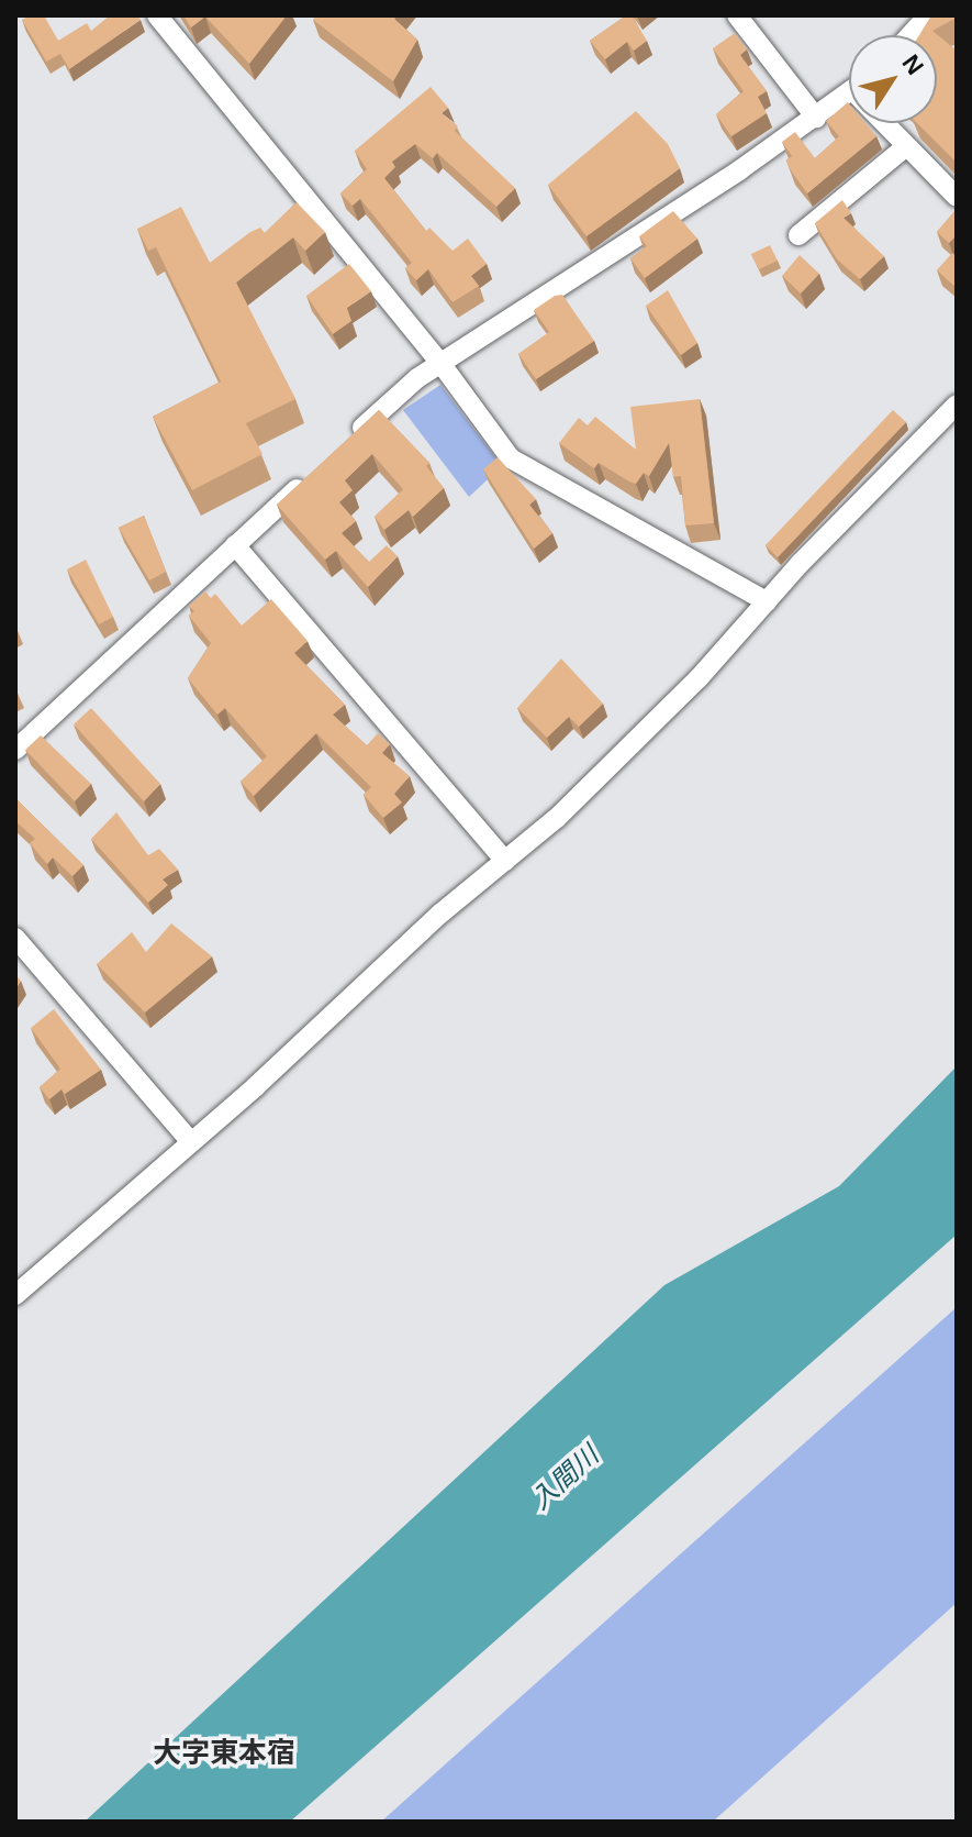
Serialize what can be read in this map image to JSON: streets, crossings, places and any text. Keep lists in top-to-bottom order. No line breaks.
{"districts":["大字東本宿"],"water":["入間川"],"north":"top right"}
